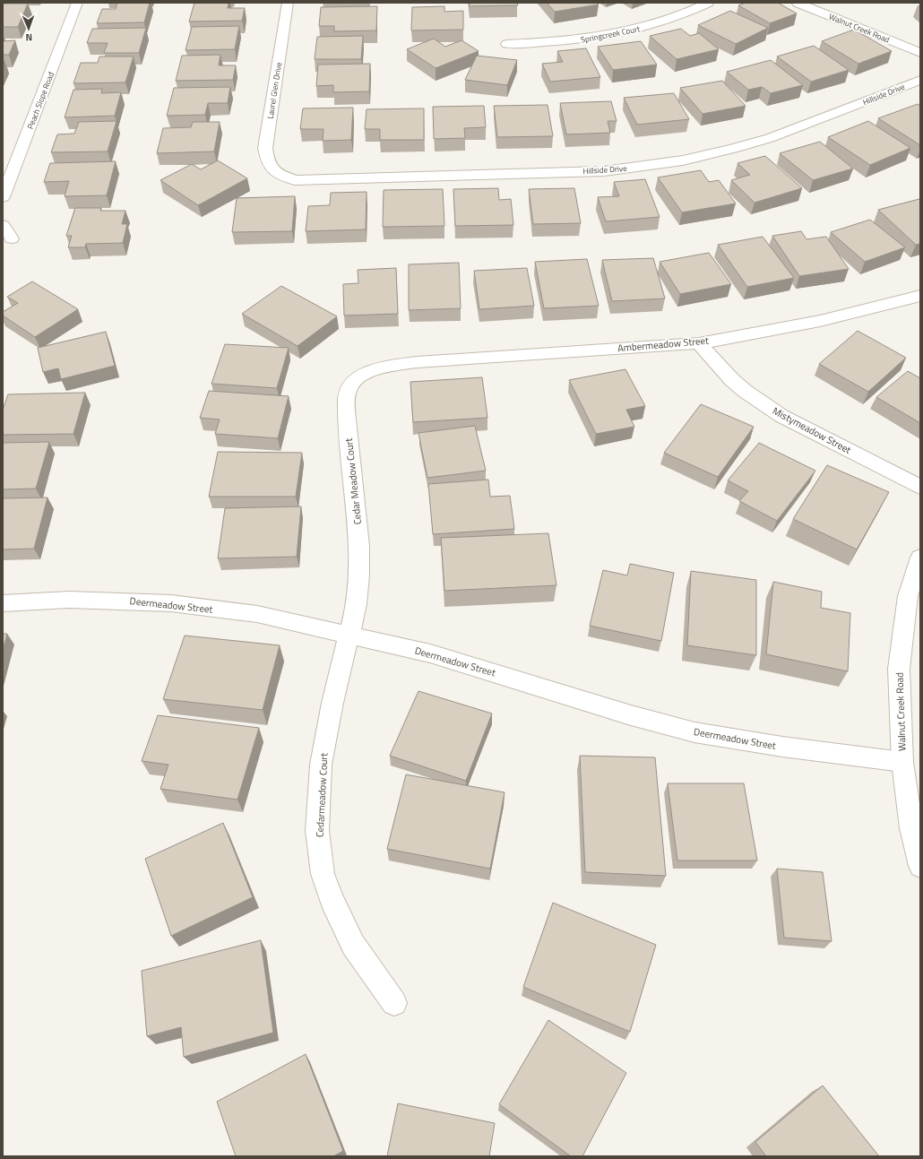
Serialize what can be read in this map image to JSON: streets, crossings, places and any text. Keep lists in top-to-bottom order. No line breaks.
{"streets":{"street":["Walnut Creek Road","Springcreek Court","Laurel Glen Drive","Hillside Drive","Peach Slope Road","Ambermeadow Street","Mistymeadow Street","Cedar Meadow Court","Deermeadow Street","Cedarmeadow Court"]},"crossings":[["Walnut Creek Road","Deermeadow Street"],["Laurel Glen Drive","Hillside Drive"],["Ambermeadow Street","Mistymeadow Street"],["Ambermeadow Street","Cedar Meadow Court"],["Cedar Meadow Court","Deermeadow Street"],["Cedar Meadow Court","Cedarmeadow Court"],["Deermeadow Street","Cedarmeadow Court"]],"north":"bottom"}
